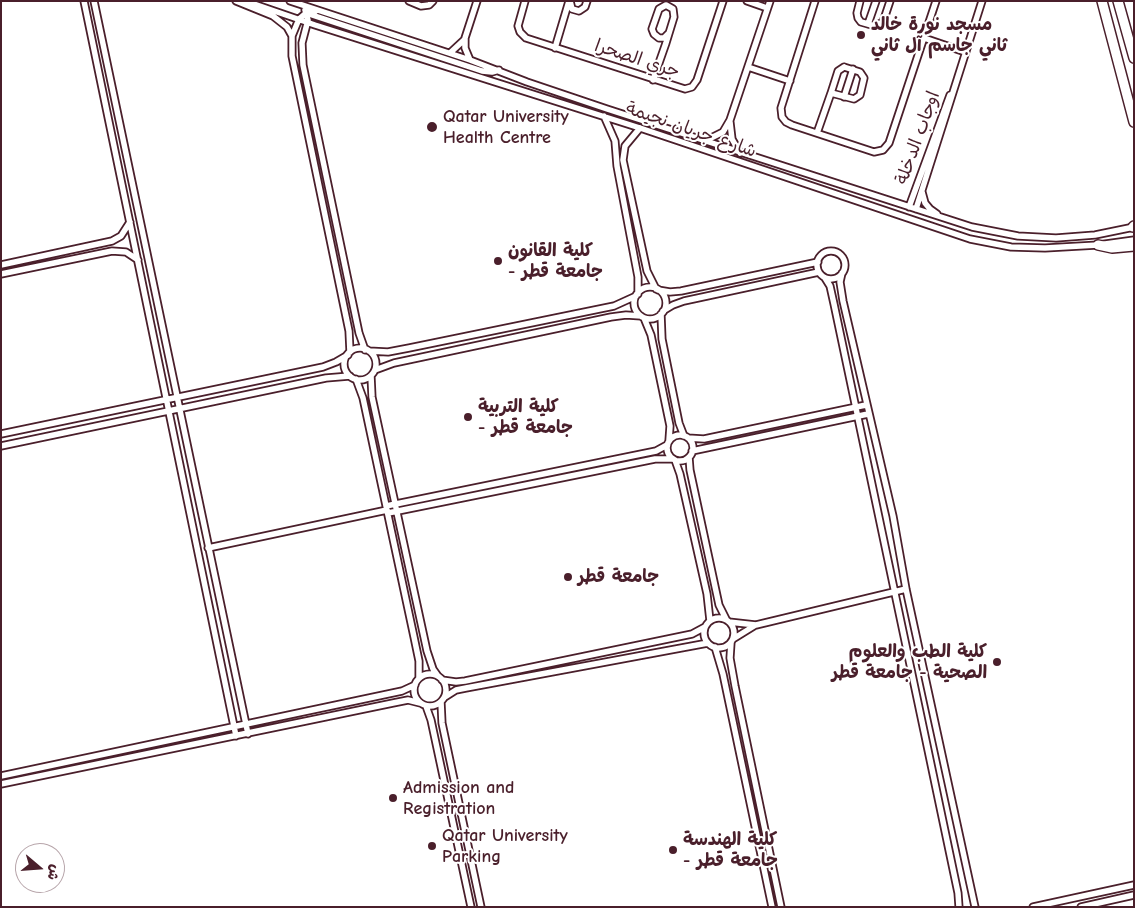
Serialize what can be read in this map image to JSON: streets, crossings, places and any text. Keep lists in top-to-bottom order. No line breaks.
{"streets":{"street":["جري الصحرا","شارع جريان نجيمة","اوجاب الدخلة"]},"crossings":[["شارع جريان نجيمة","اوجاب الدخلة"]],"places":["مسجد نورة خالد ثاني جاسم آل ثاني","Qatar University Health Centre","كلية القانون - جامعة قطر","كلية التربية - جامعة قطر","جامعة قطر","كلية الطب والعلوم الصحية - جامعة قطر","Admission and Registration","Qatar University Parking","كلية الهندسة - جامعة قطر"],"north":"right"}
